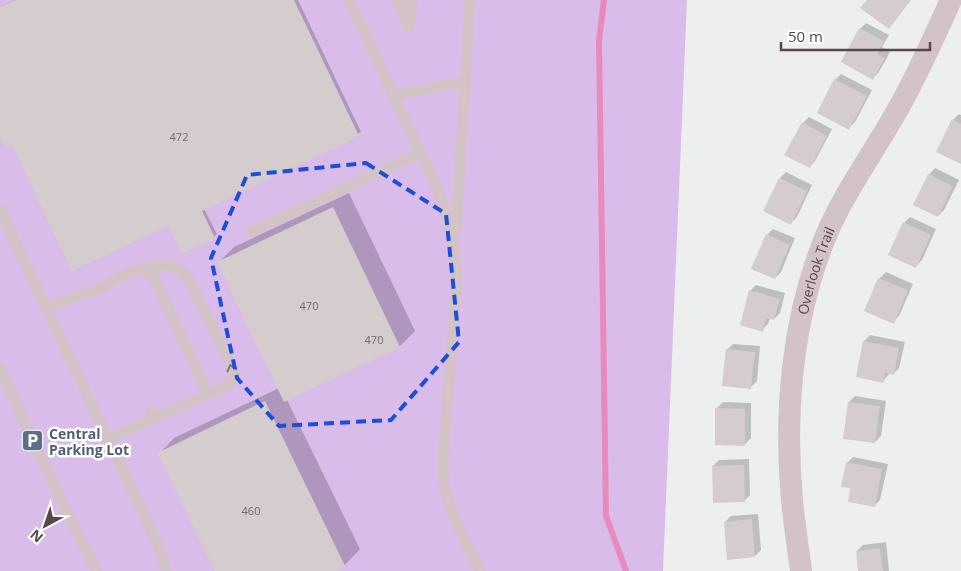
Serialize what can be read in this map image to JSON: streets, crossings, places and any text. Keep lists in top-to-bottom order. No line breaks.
{"streets":{"street":["Overlook Trail"]},"places":{"parking":["Central Parking Lot"]},"house_numbers":["472","470","470","460"],"scale_bar":"50 m","north":"bottom left"}
